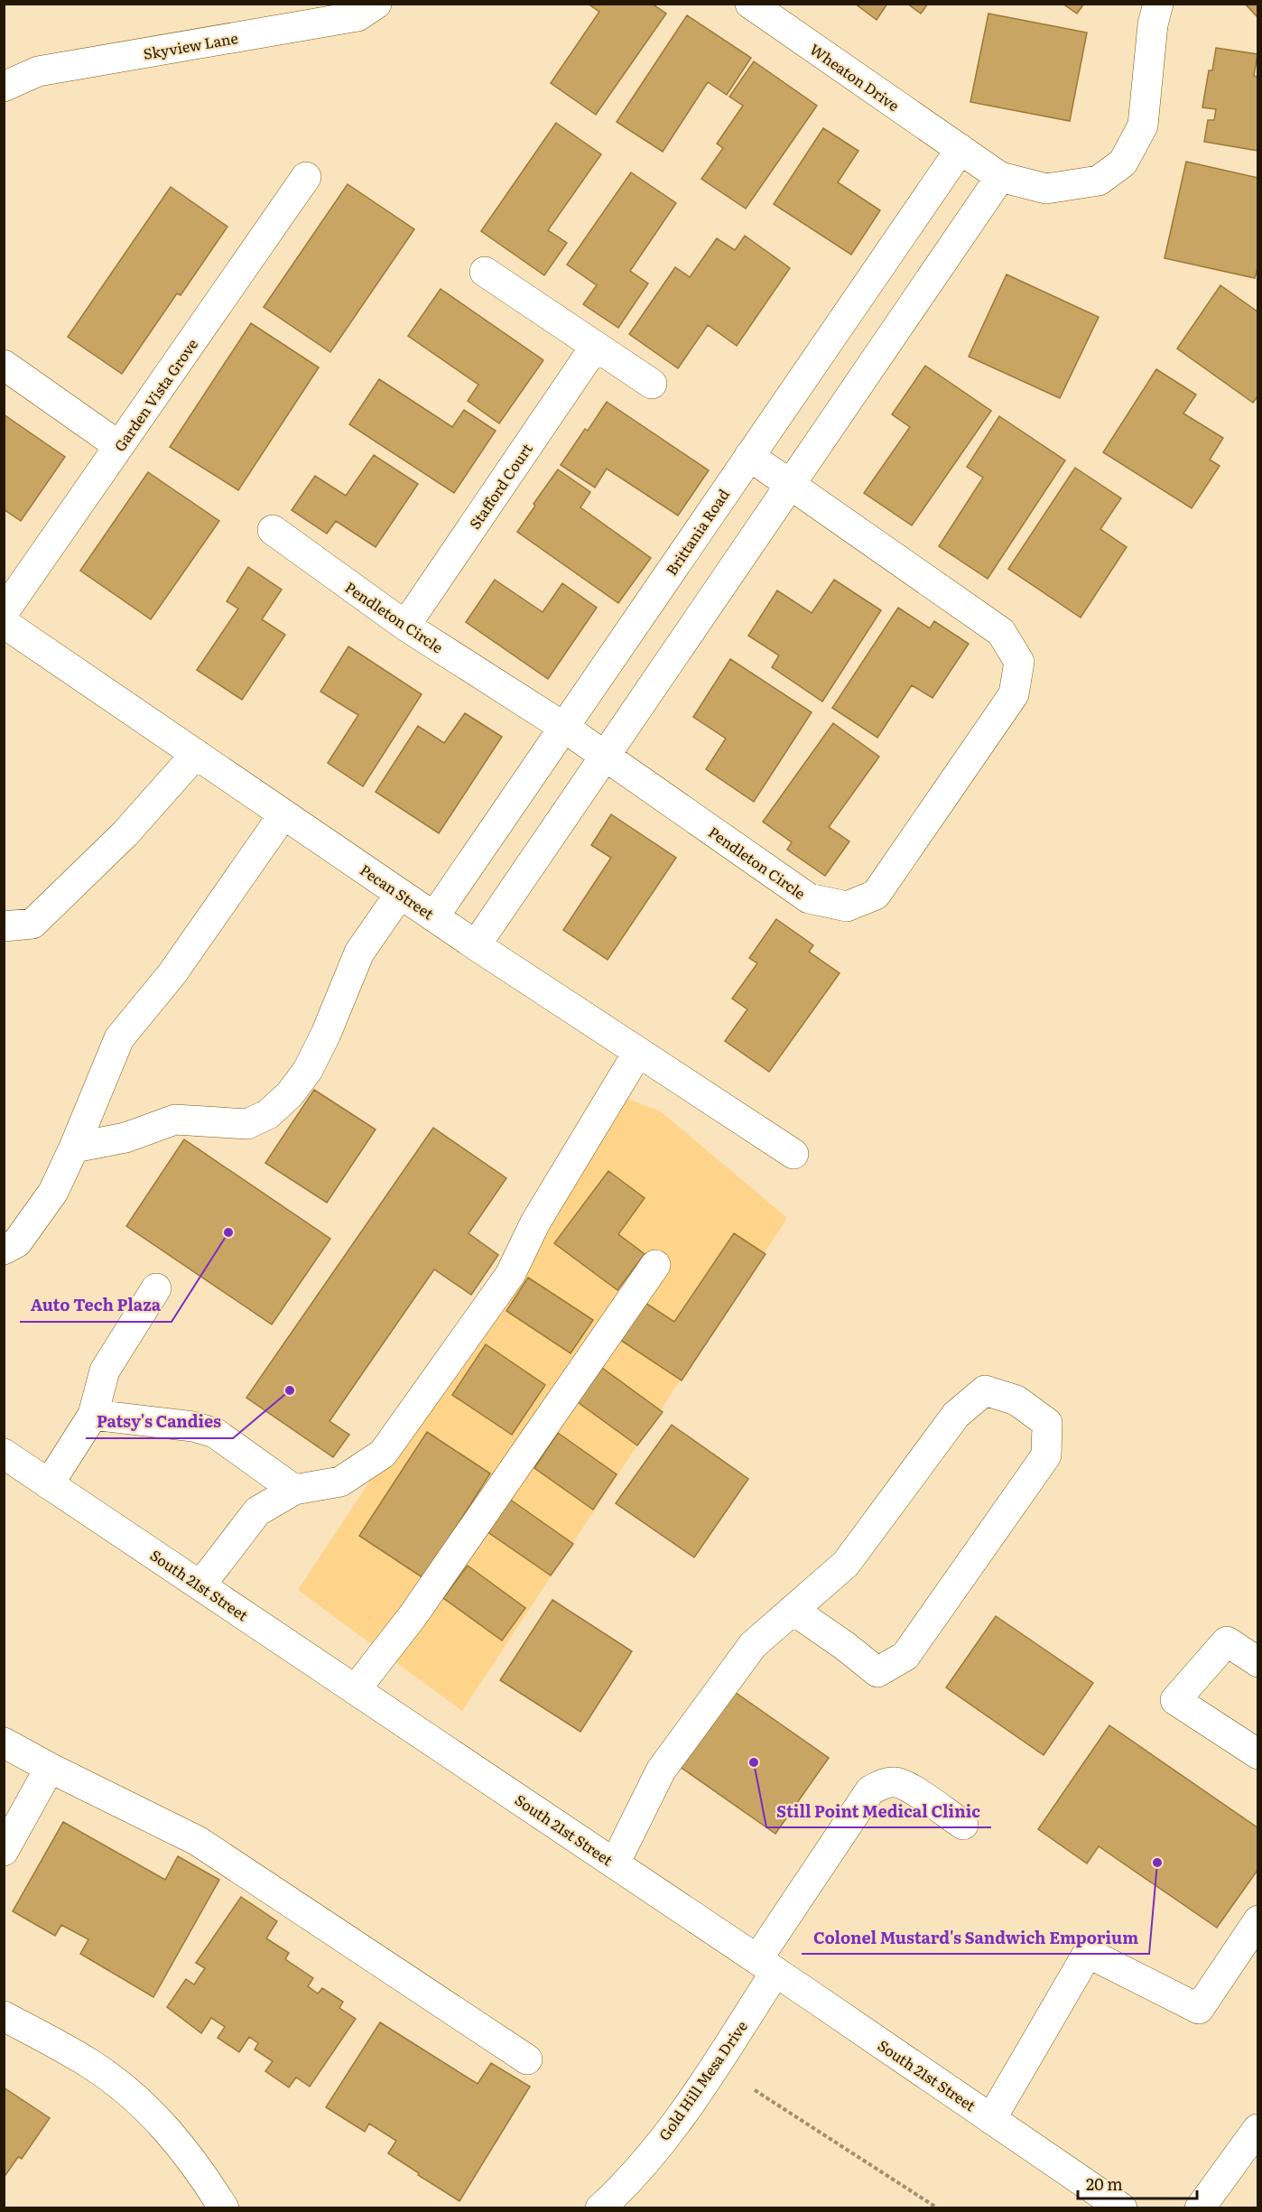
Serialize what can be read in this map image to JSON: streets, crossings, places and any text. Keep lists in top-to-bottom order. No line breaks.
{"streets":{"street":["Skyview Lane","Wheaton Drive","Garden Vista Grove","Stafford Court","Brittania Road","Pendleton Circle","Pecan Street","South 21st Street","Gold Hill Mesa Drive"]},"crossings":[["Wheaton Drive","Brittania Road"],["Stafford Court","Pendleton Circle"],["Brittania Road","Pendleton Circle"],["Brittania Road","Pecan Street"],["South 21st Street","Gold Hill Mesa Drive"]],"places":["Auto Tech Plaza","Patsy's Candies","Still Point Medical Clinic","Colonel Mustard's Sandwich Emporium"],"scale_bar":"20 m"}
